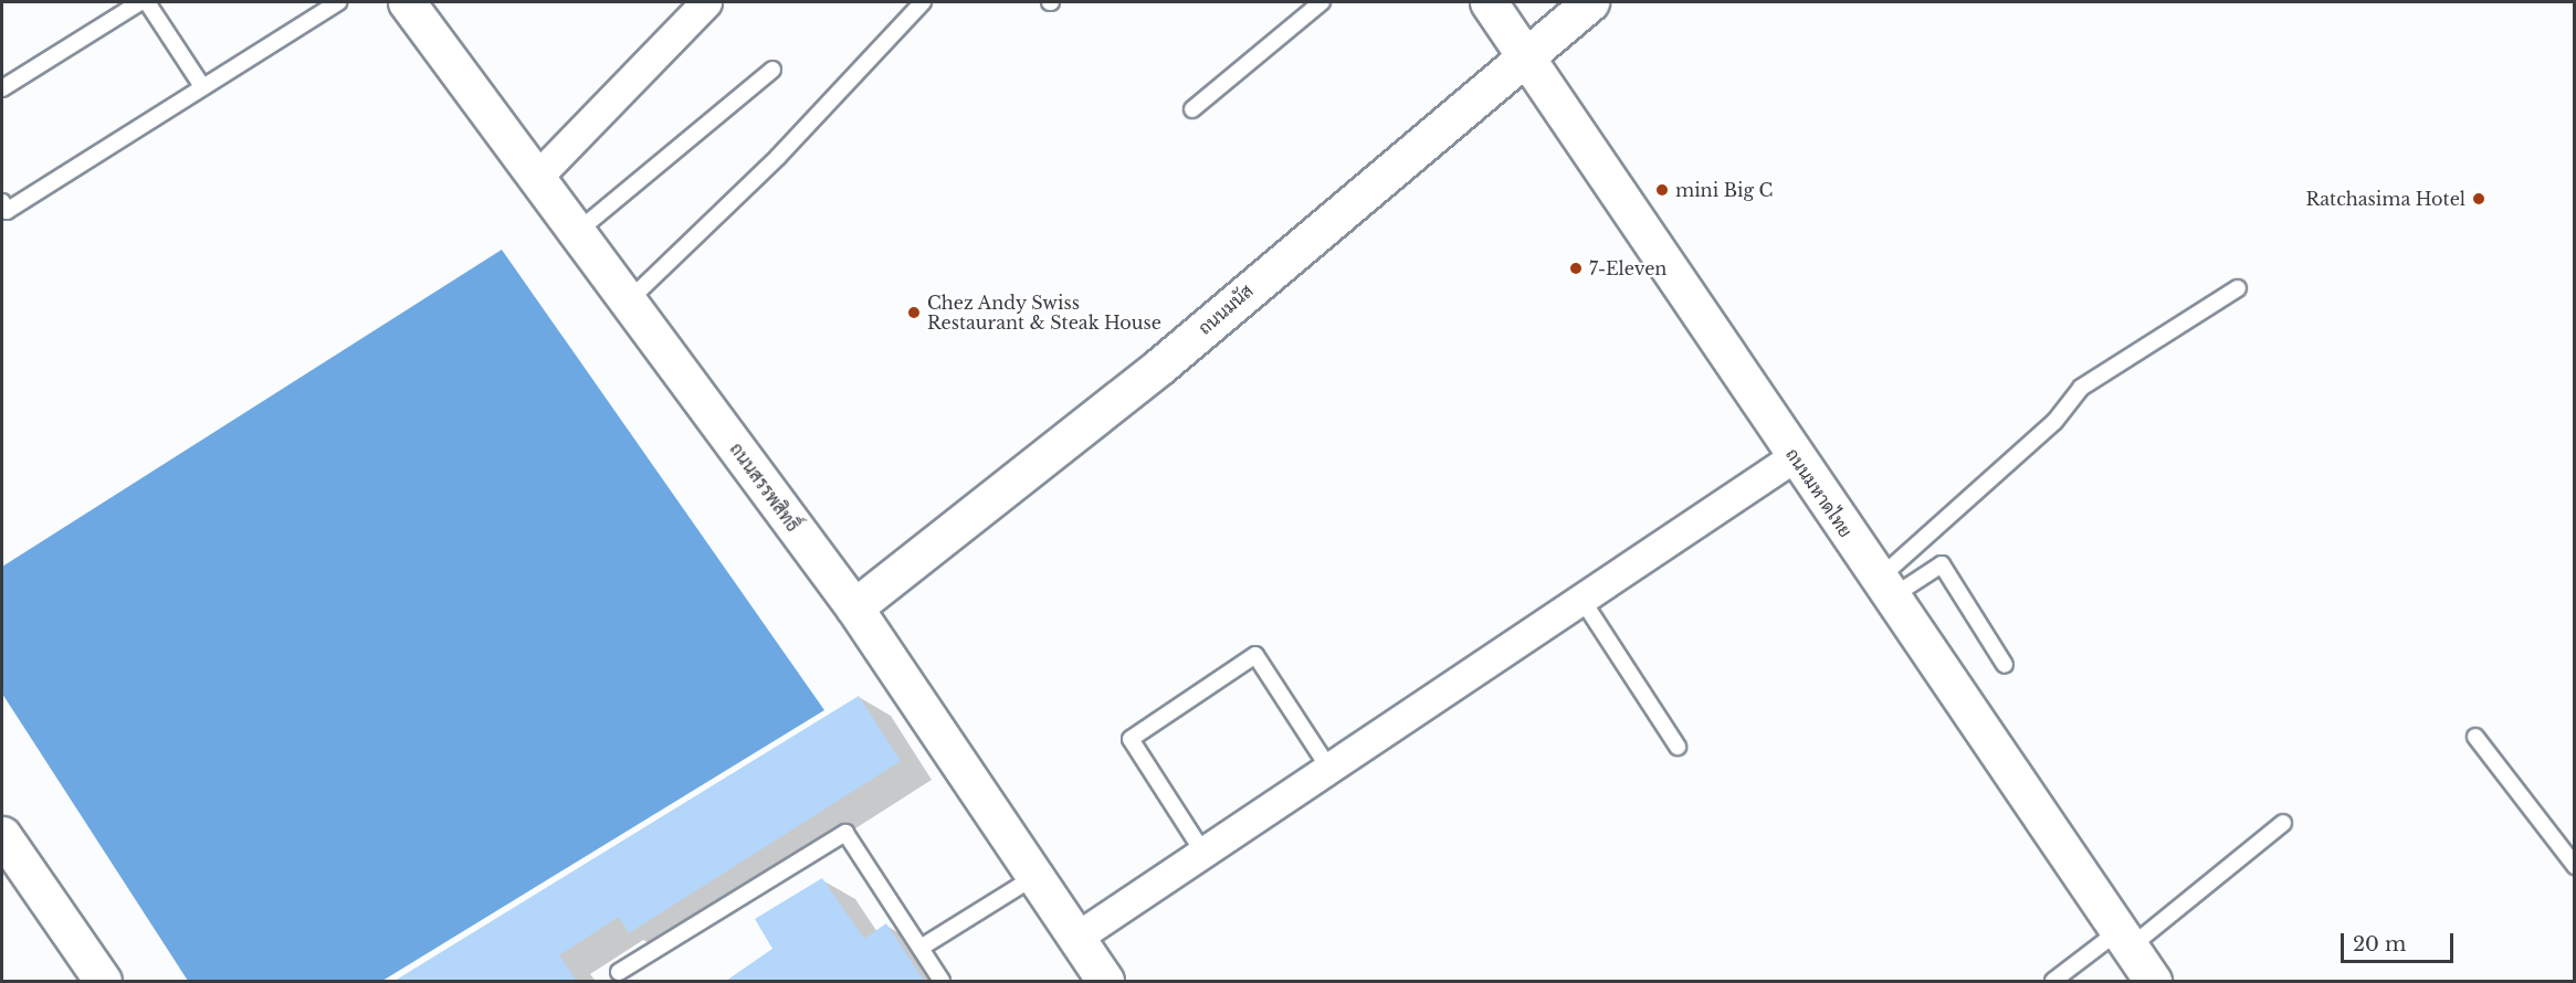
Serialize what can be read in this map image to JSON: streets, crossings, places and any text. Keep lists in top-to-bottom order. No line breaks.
{"streets":{"street":["ถนนมนัส","ถนนสรรพสิทธิ์","ถนนมหาดไทย"]},"crossings":[["ถนนมนัส","ถนนสรรพสิทธิ์"],["ถนนมนัส","ถนนมหาดไทย"]],"places":["mini Big C","Ratchasima Hotel","7-Eleven","Chez Andy Swiss Restaurant & Steak House"],"scale_bar":"20 m"}
